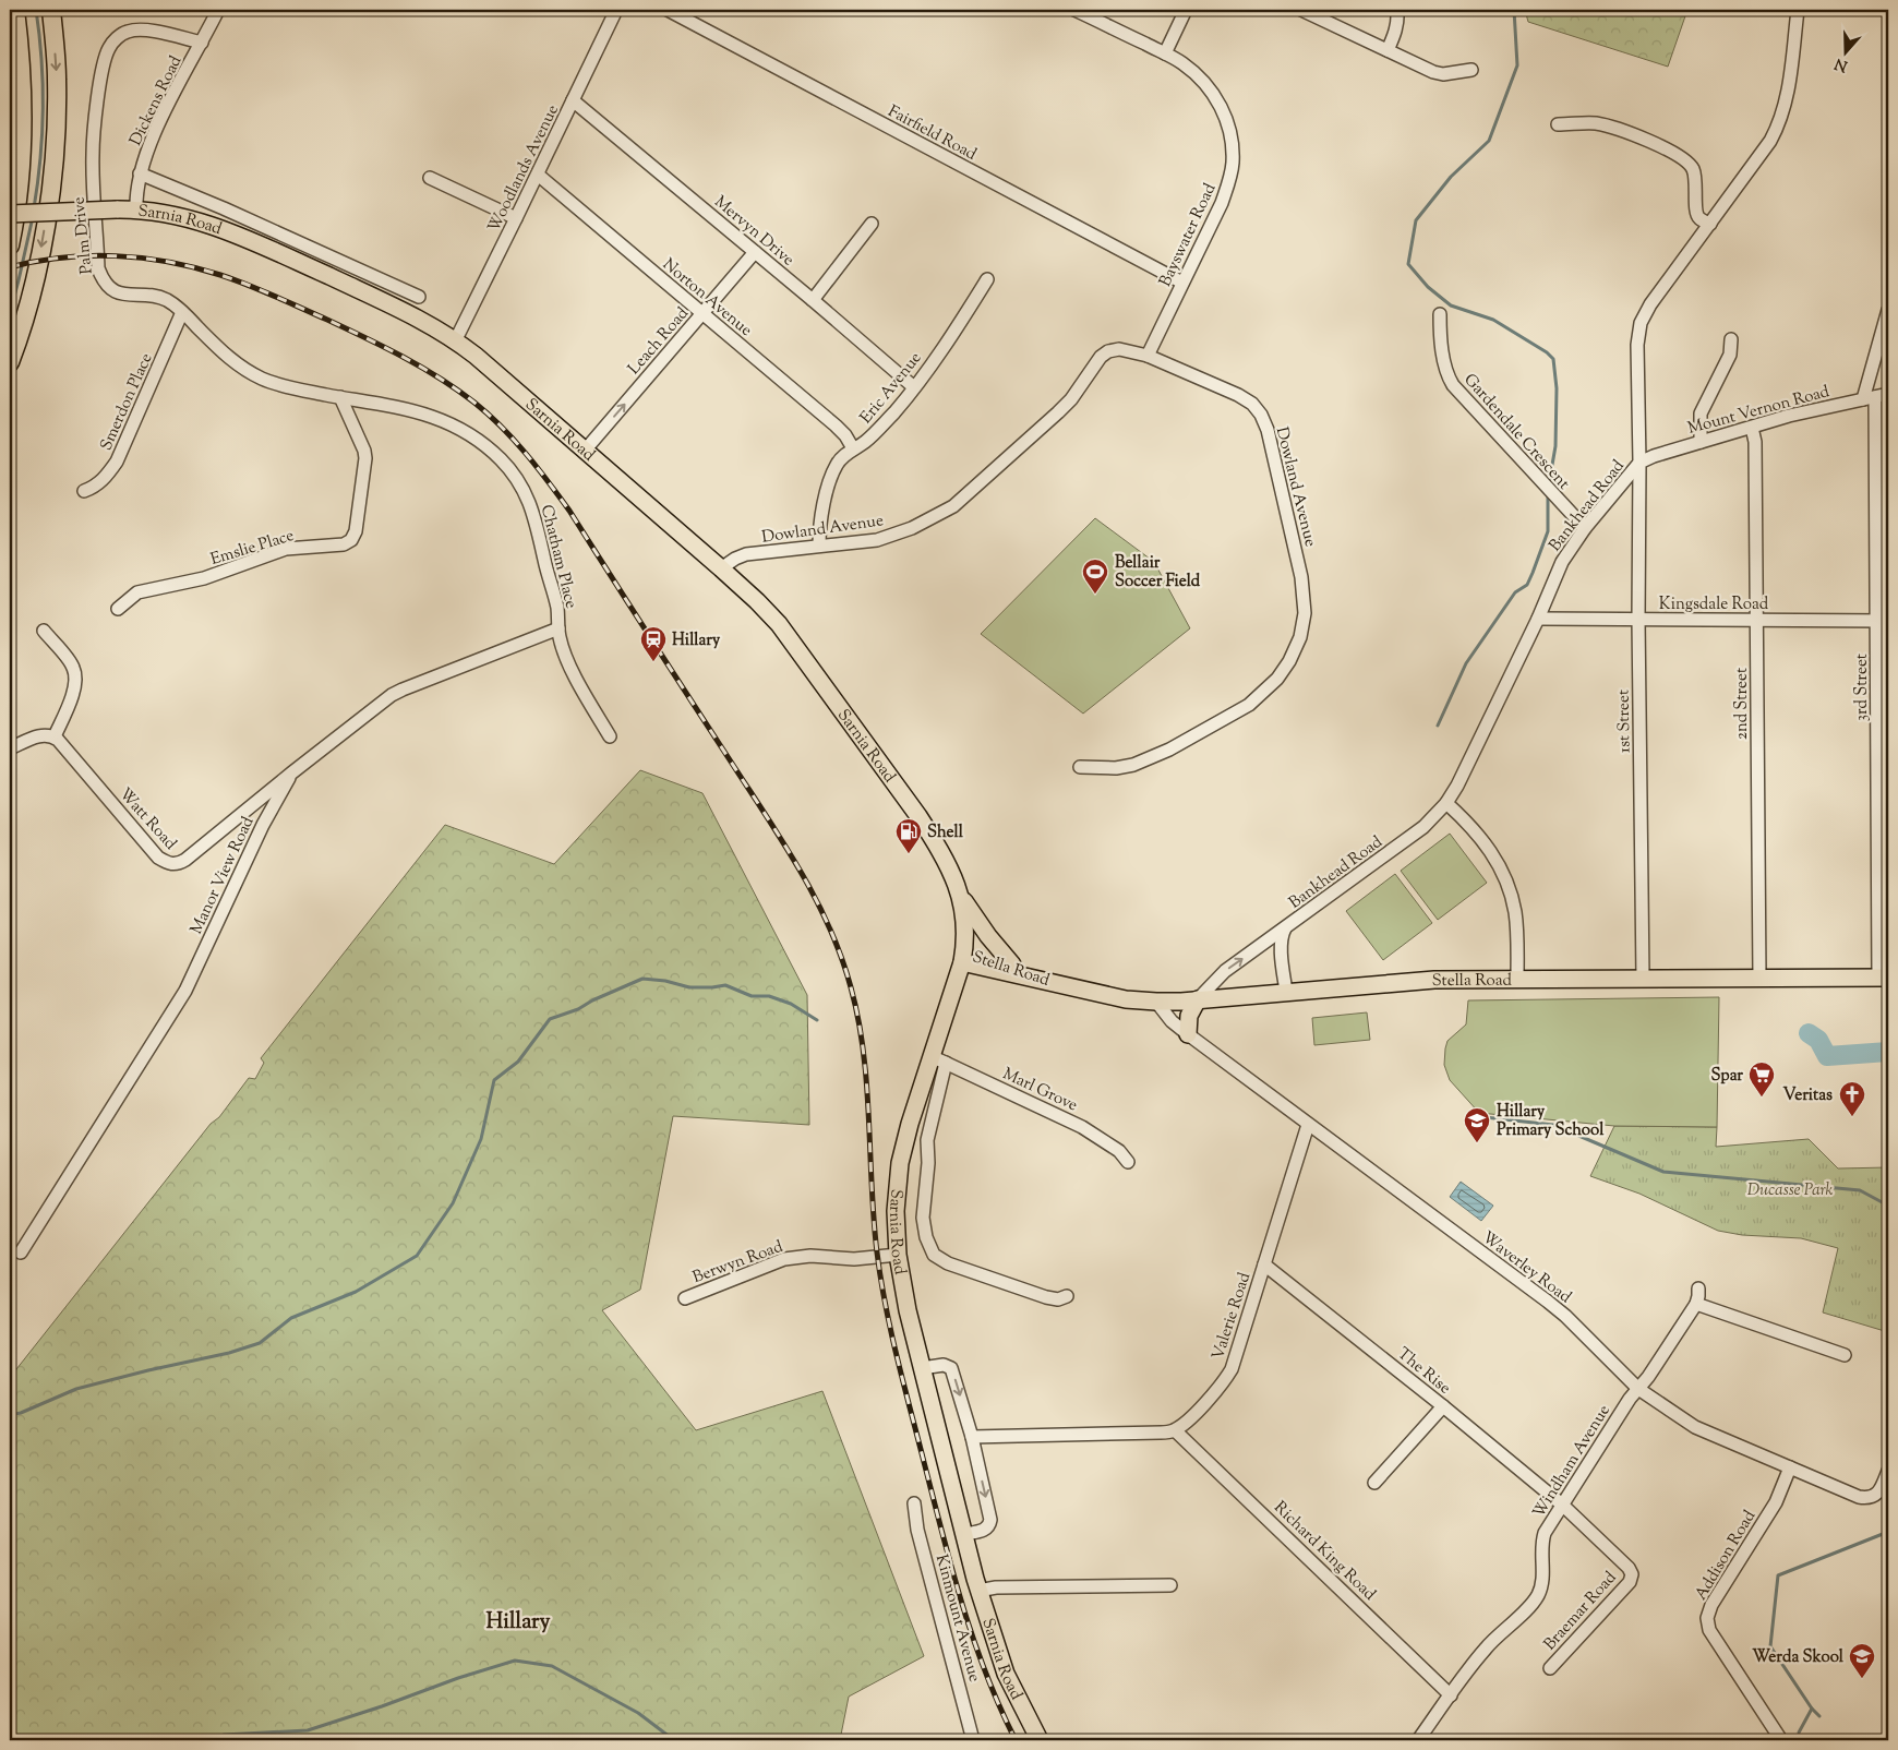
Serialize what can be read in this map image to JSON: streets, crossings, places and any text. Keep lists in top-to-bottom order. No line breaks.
{"streets":{"main road":["Sarnia Road","Stella Road"],"street":["Dickens Road","Fairfield Road","Woodlands Avenue","Mervyn Drive","Bayswater Road","Palm Drive","Norton Avenue","Leach Road","Eric Avenue","Smerdon Place","Mount Vernon Road","Gardendale Crescent","Dowland Avenue","Bankhead Road","Emslie Place","Chatham Place","Kingsdale Road","3rd Street","2nd Street","1st Street","Watt Road","Manor View Road","Marl Grove","Berwyn Road","Waverley Road","Valerie Road","The Rise","Windham Avenue","Richard King Road","Addison Road","Braemar Road","Kinmount Avenue"]},"crossings":[["Dickens Road","Sarnia Road"],["Dickens Road","Palm Drive"],["Fairfield Road","Bayswater Road"],["Woodlands Avenue","Sarnia Road"],["Woodlands Avenue","Mervyn Drive"],["Woodlands Avenue","Norton Avenue"],["Sarnia Road","Leach Road"],["Sarnia Road","Dowland Avenue"],["Sarnia Road","Stella Road"],["Sarnia Road","Marl Grove"],["Sarnia Road","Berwyn Road"],["Mervyn Drive","Leach Road"],["Mervyn Drive","Eric Avenue"],["Bayswater Road","Dowland Avenue"],["Palm Drive","Smerdon Place"],["Palm Drive","Emslie Place"],["Palm Drive","Chatham Place"],["Norton Avenue","Leach Road"],["Norton Avenue","Eric Avenue"],["Eric Avenue","Dowland Avenue"],["Mount Vernon Road","Bankhead Road"],["Mount Vernon Road","3rd Street"],["Mount Vernon Road","2nd Street"],["Mount Vernon Road","1st Street"],["Gardendale Crescent","Bankhead Road"],["Bankhead Road","Kingsdale Road"],["Bankhead Road","1st Street"],["Bankhead Road","Stella Road"],["Emslie Place","Chatham Place"],["Chatham Place","Manor View Road"],["Kingsdale Road","3rd Street"],["Kingsdale Road","2nd Street"],["Kingsdale Road","1st Street"],["3rd Street","Stella Road"],["2nd Street","Stella Road"],["1st Street","Stella Road"],["Watt Road","Manor View Road"],["Stella Road","Waverley Road"],["Waverley Road","Valerie Road"],["Waverley Road","Windham Avenue"],["Waverley Road","Addison Road"],["Valerie Road","The Rise"],["Valerie Road","Richard King Road"],["The Rise","Windham Avenue"],["The Rise","Braemar Road"],["Windham Avenue","Richard King Road"],["Windham Avenue","Braemar Road"]],"one_way":["Leach Road"],"districts":["Hillary"],"parks":["Ducasse Park"],"places":{"sports":["Bellair Soccer Field"],"station":["Hillary"],"fuel station":["Shell"],"supermarket":["Spar"],"church":["Veritas"],"school or university":["Hillary Primary School","Werda Skool"]},"north":"bottom"}
